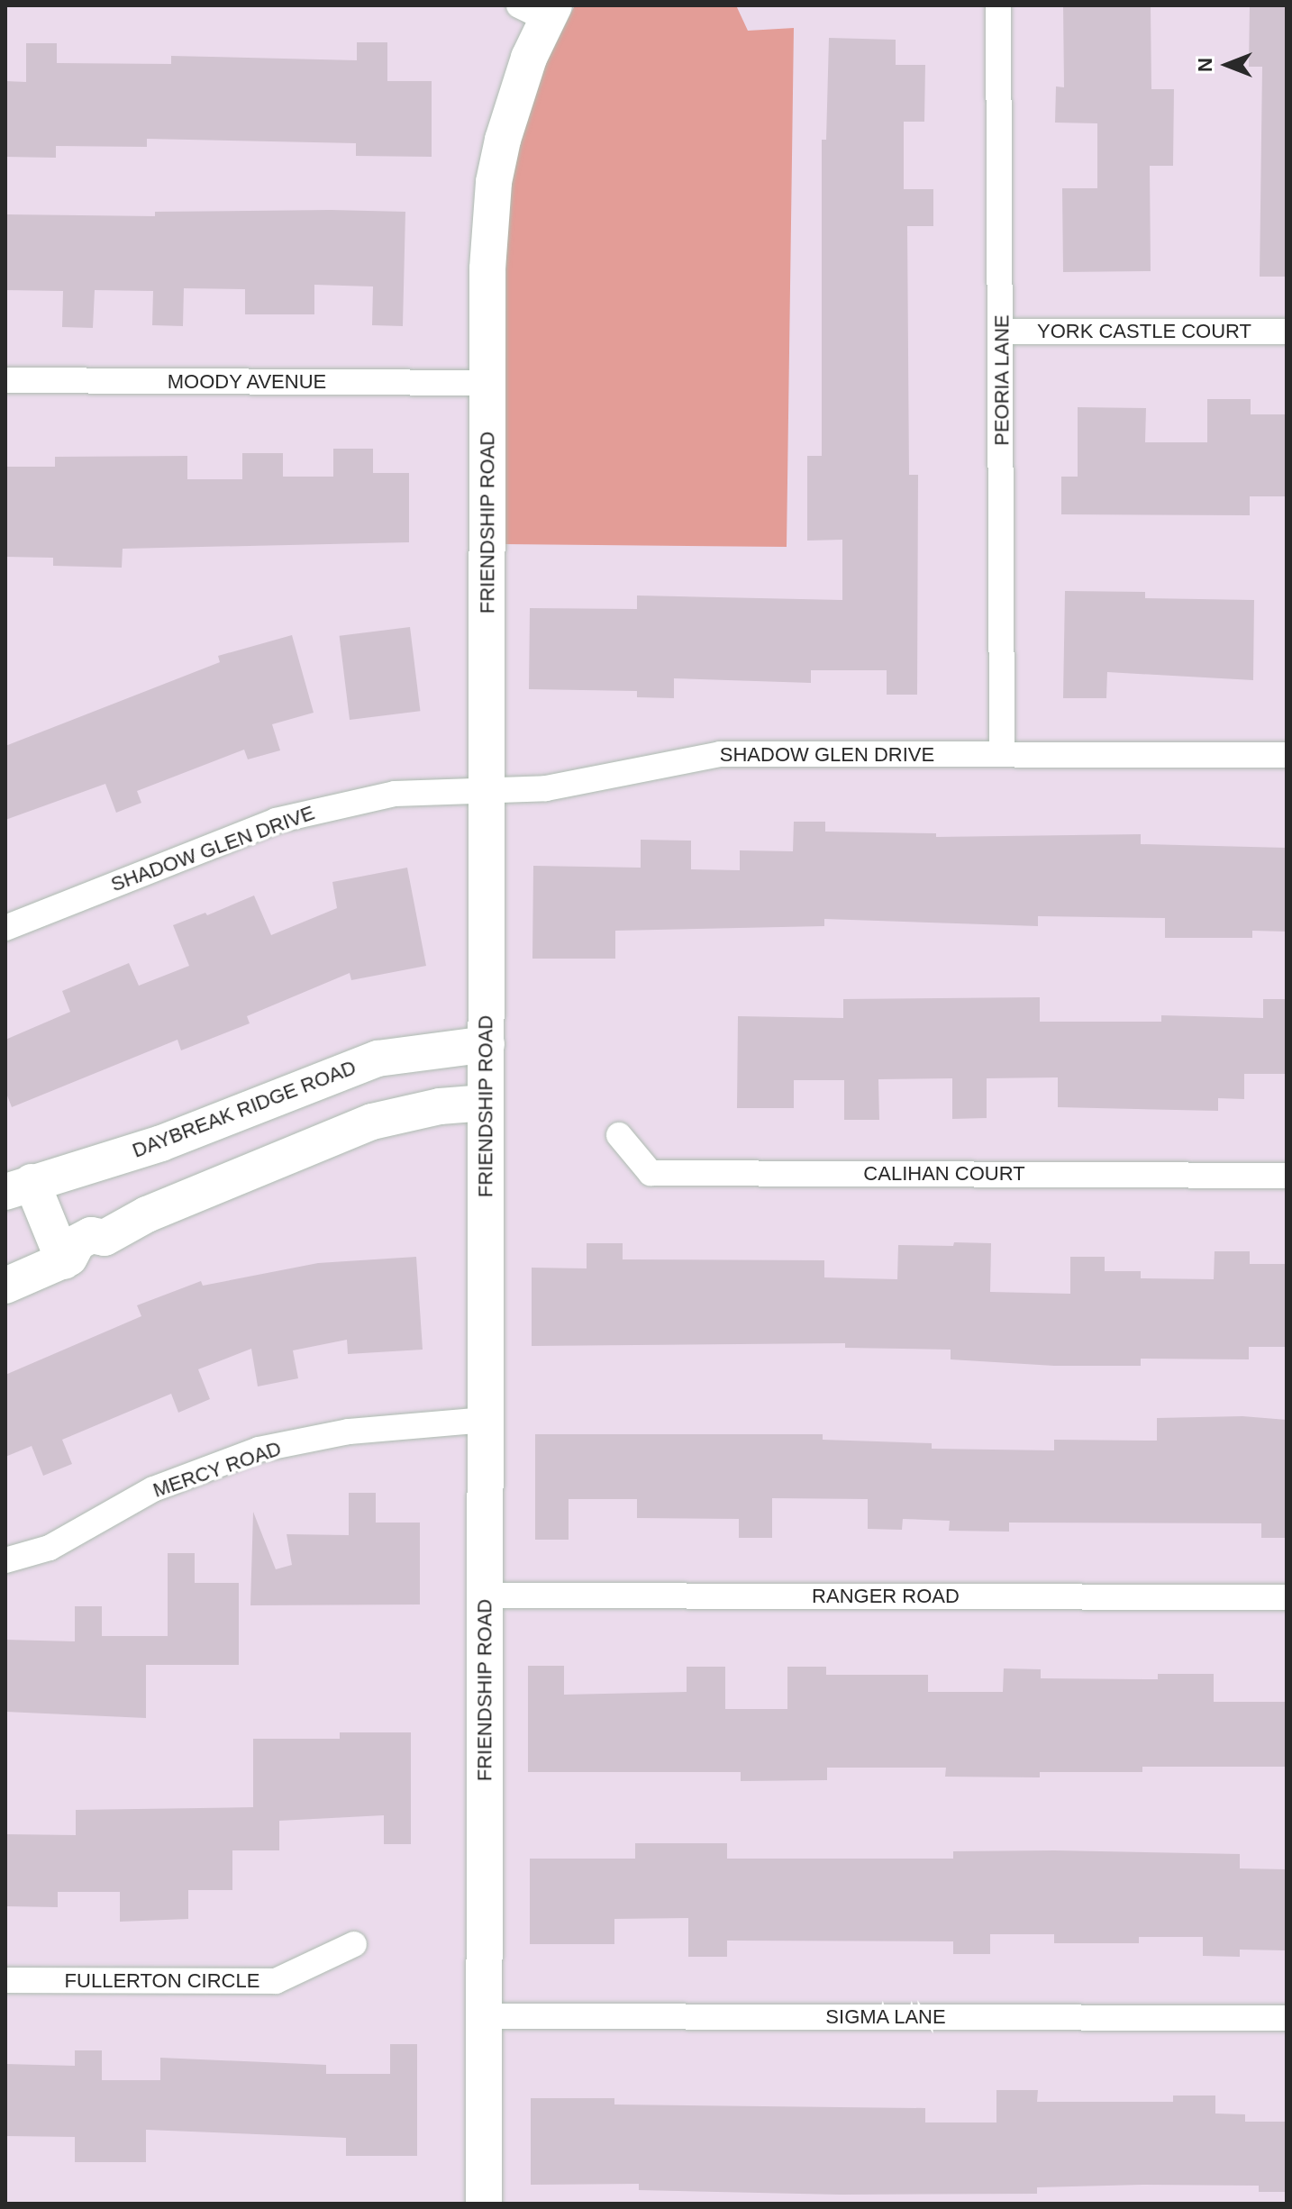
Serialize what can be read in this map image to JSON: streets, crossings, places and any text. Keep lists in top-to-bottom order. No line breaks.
{"streets":{"street":["YORK CASTLE COURT","PEORIA LANE","MOODY AVENUE","FRIENDSHIP ROAD","SHADOW GLEN DRIVE","DAYBREAK RIDGE ROAD","CALIHAN COURT","MERCY ROAD","RANGER ROAD","FULLERTON CIRCLE","SIGMA LANE"]},"crossings":[["YORK CASTLE COURT","PEORIA LANE"],["PEORIA LANE","SHADOW GLEN DRIVE"],["MOODY AVENUE","FRIENDSHIP ROAD"],["FRIENDSHIP ROAD","SHADOW GLEN DRIVE"],["FRIENDSHIP ROAD","DAYBREAK RIDGE ROAD"],["FRIENDSHIP ROAD","MERCY ROAD"],["FRIENDSHIP ROAD","RANGER ROAD"],["FRIENDSHIP ROAD","SIGMA LANE"]],"north":"left"}
